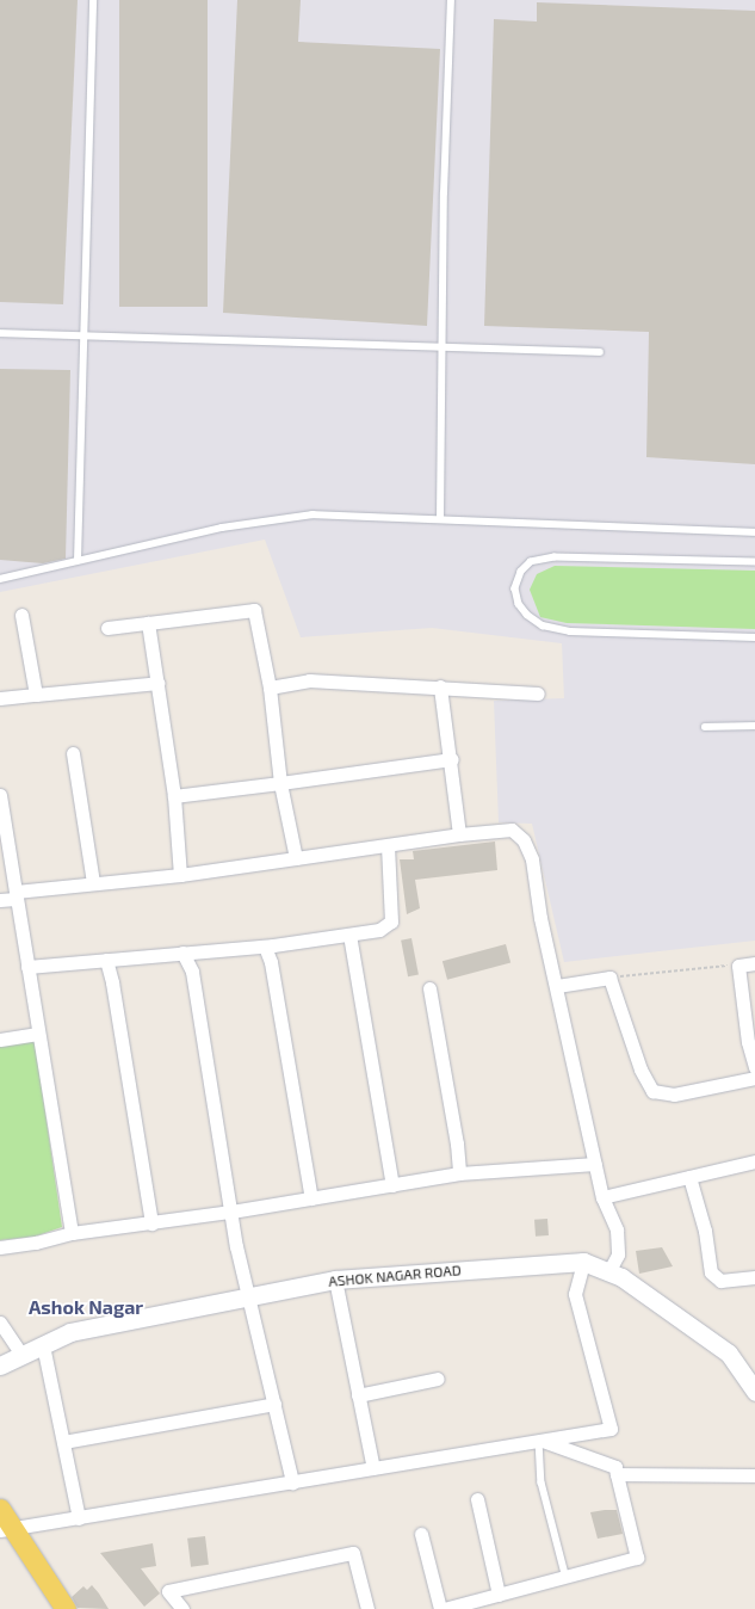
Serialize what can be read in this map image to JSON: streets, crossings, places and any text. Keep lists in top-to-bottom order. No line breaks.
{"streets":{"street":["ASHOK NAGAR ROAD"]},"districts":["Ashok Nagar"]}
